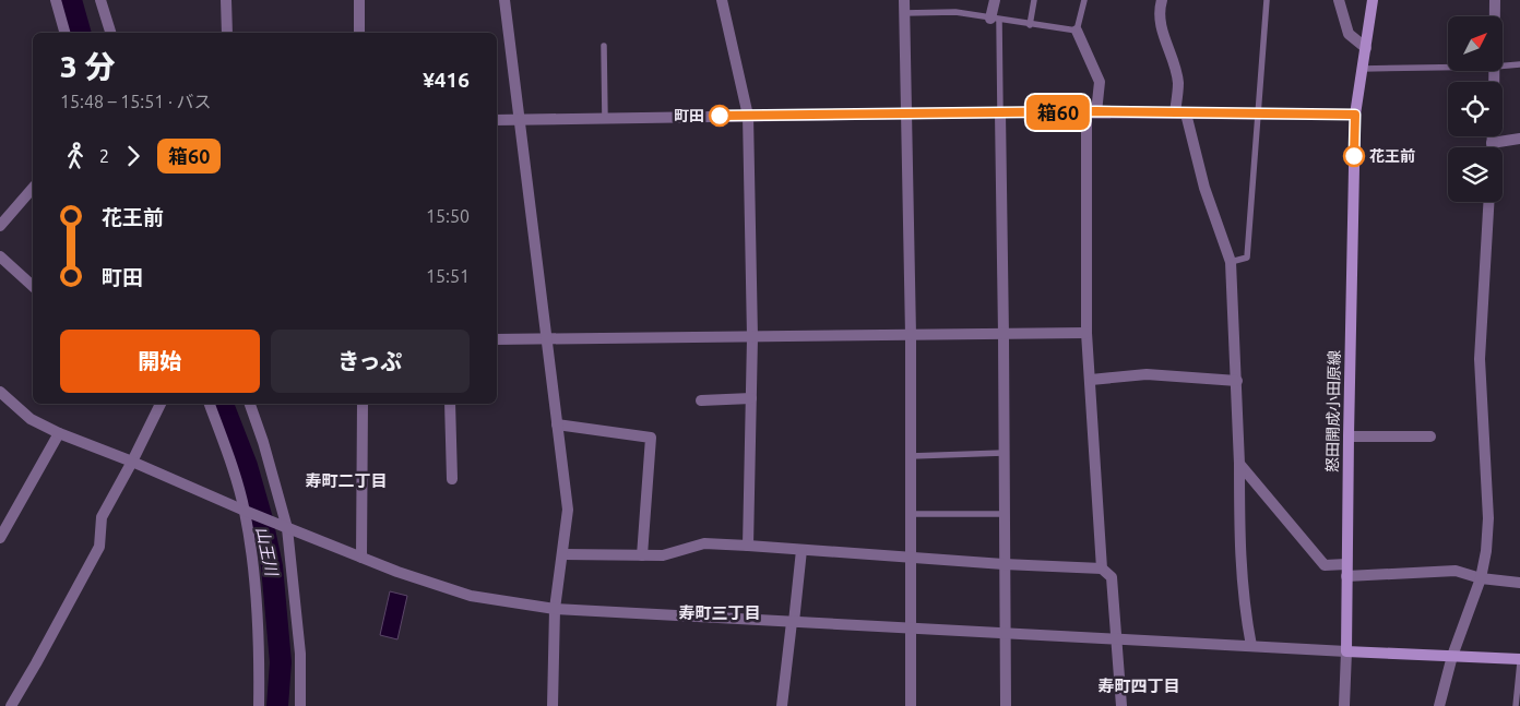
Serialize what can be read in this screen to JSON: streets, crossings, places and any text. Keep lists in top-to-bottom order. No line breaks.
{"streets":{"main road":["怒田開成小田原線"]},"districts":["寿町二丁目","寿町三丁目","寿町四丁目"],"water":["山王川"],"places":["町田","花王前"],"lines":["bus line 箱60"],"north":"top right","page":{"on_map":"箱60","heading":["3 分","15:48 – 15:51 · バス","¥416"],"legs":["2","箱60"],"list":[{"name":"花王前","value":"15:50"},{"name":"町田","value":"15:51"}],"buttons":["開始","きっぷ"]}}
